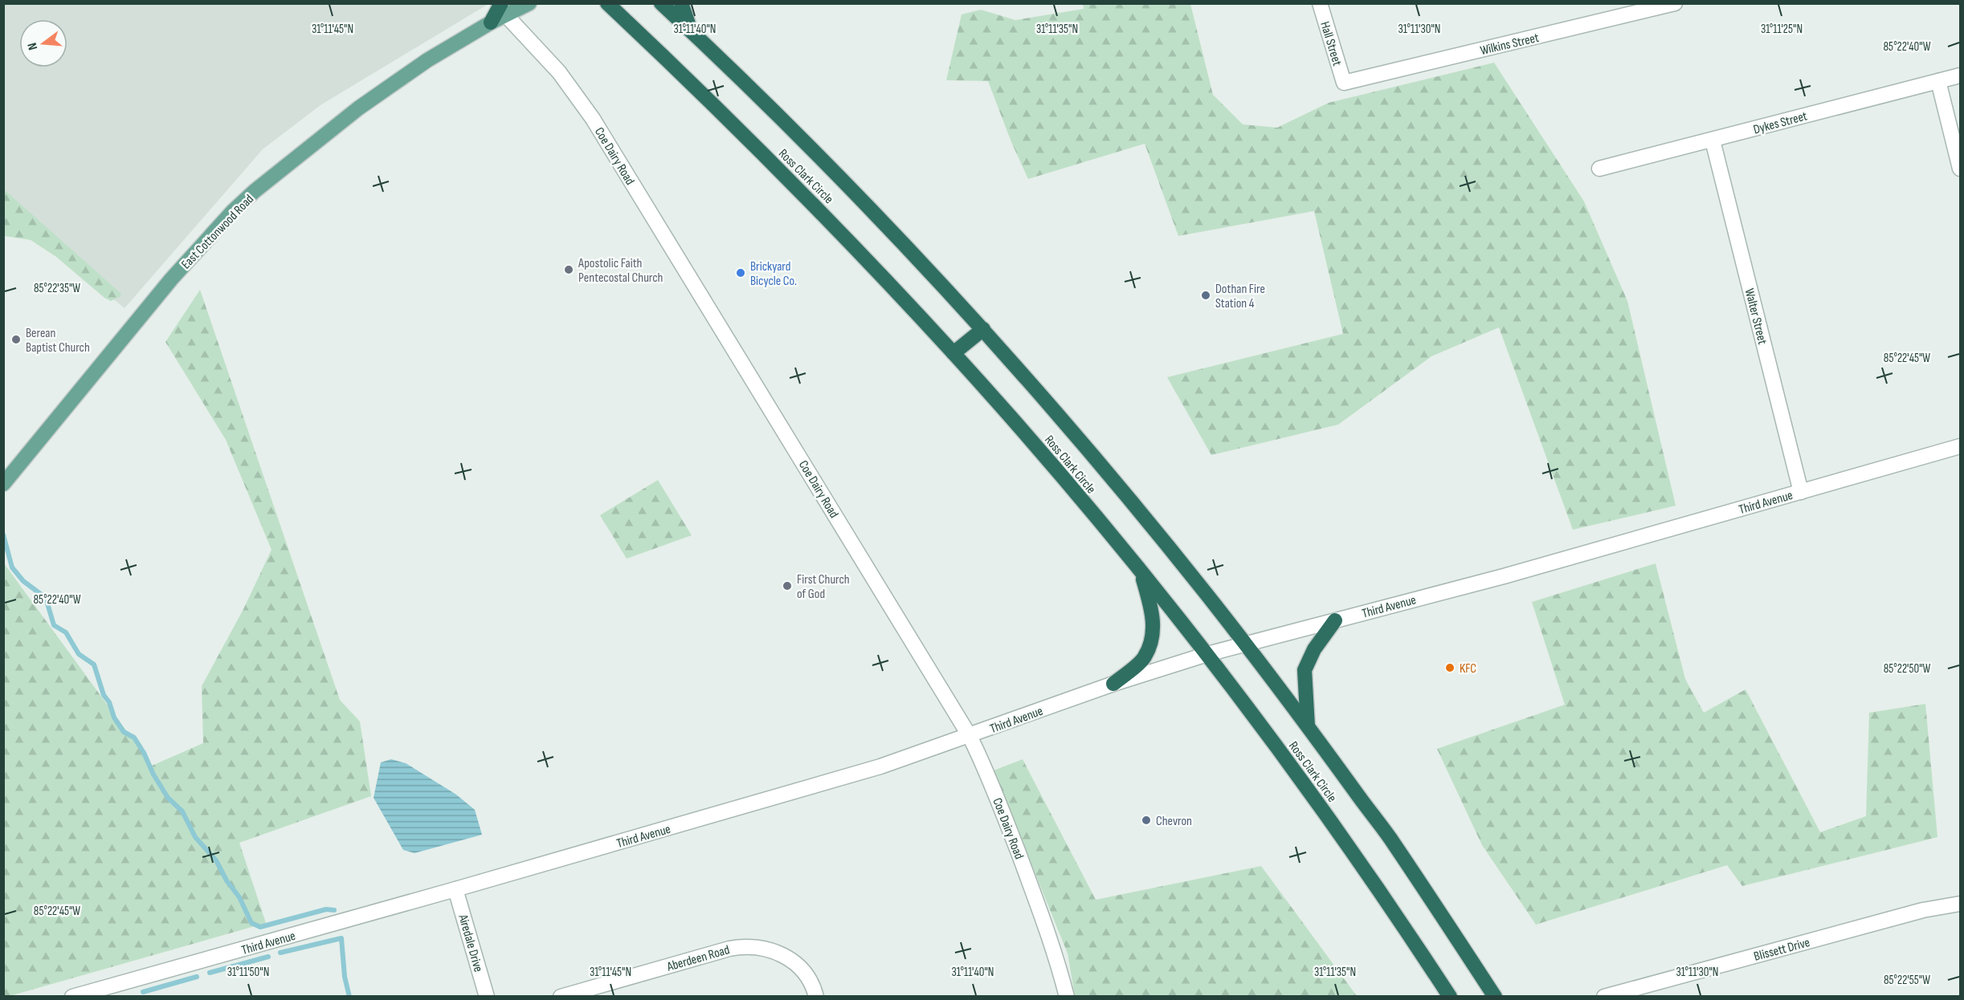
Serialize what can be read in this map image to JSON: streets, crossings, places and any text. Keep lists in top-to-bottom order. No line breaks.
{"streets":{"highway":["Ross Clark Circle"],"main road":["East Cottonwood Road"],"street":["Hall Street","Wilkins Street","Dykes Street","Coe Dairy Road","Walter Street","Third Avenue","Airedale Drive","Blissett Drive","Aberdeen Road"]},"crossings":[["Hall Street","Wilkins Street"],["Dykes Street","Walter Street"],["Coe Dairy Road","Third Avenue"],["Ross Clark Circle","Third Avenue"],["Walter Street","Third Avenue"],["Third Avenue","Airedale Drive"]],"places":["Apostolic Faith Pentecostal Church","Brickyard Bicycle Co.","Dothan Fire Station 4","Berean Baptist Church","First Church of God","KFC","Chevron"],"north":"left","coordinates":["31°11'45\"N","31°11'40\"N","31°11'35\"N","31°11'30\"N","31°11'25\"N","85°22'40\"W","85°22'35\"W","85°22'45\"W","85°22'50\"W","31°11'50\"N","85°22'55\"W"]}
